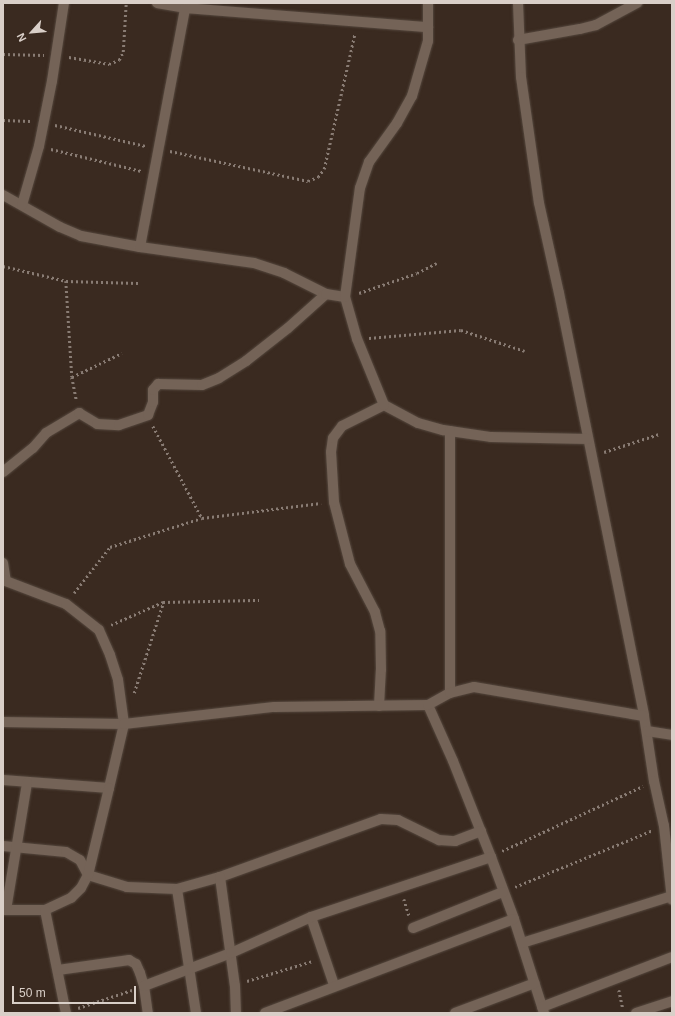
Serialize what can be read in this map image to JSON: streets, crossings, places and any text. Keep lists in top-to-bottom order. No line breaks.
{"scale_bar":"50 m","north":"bottom left"}
